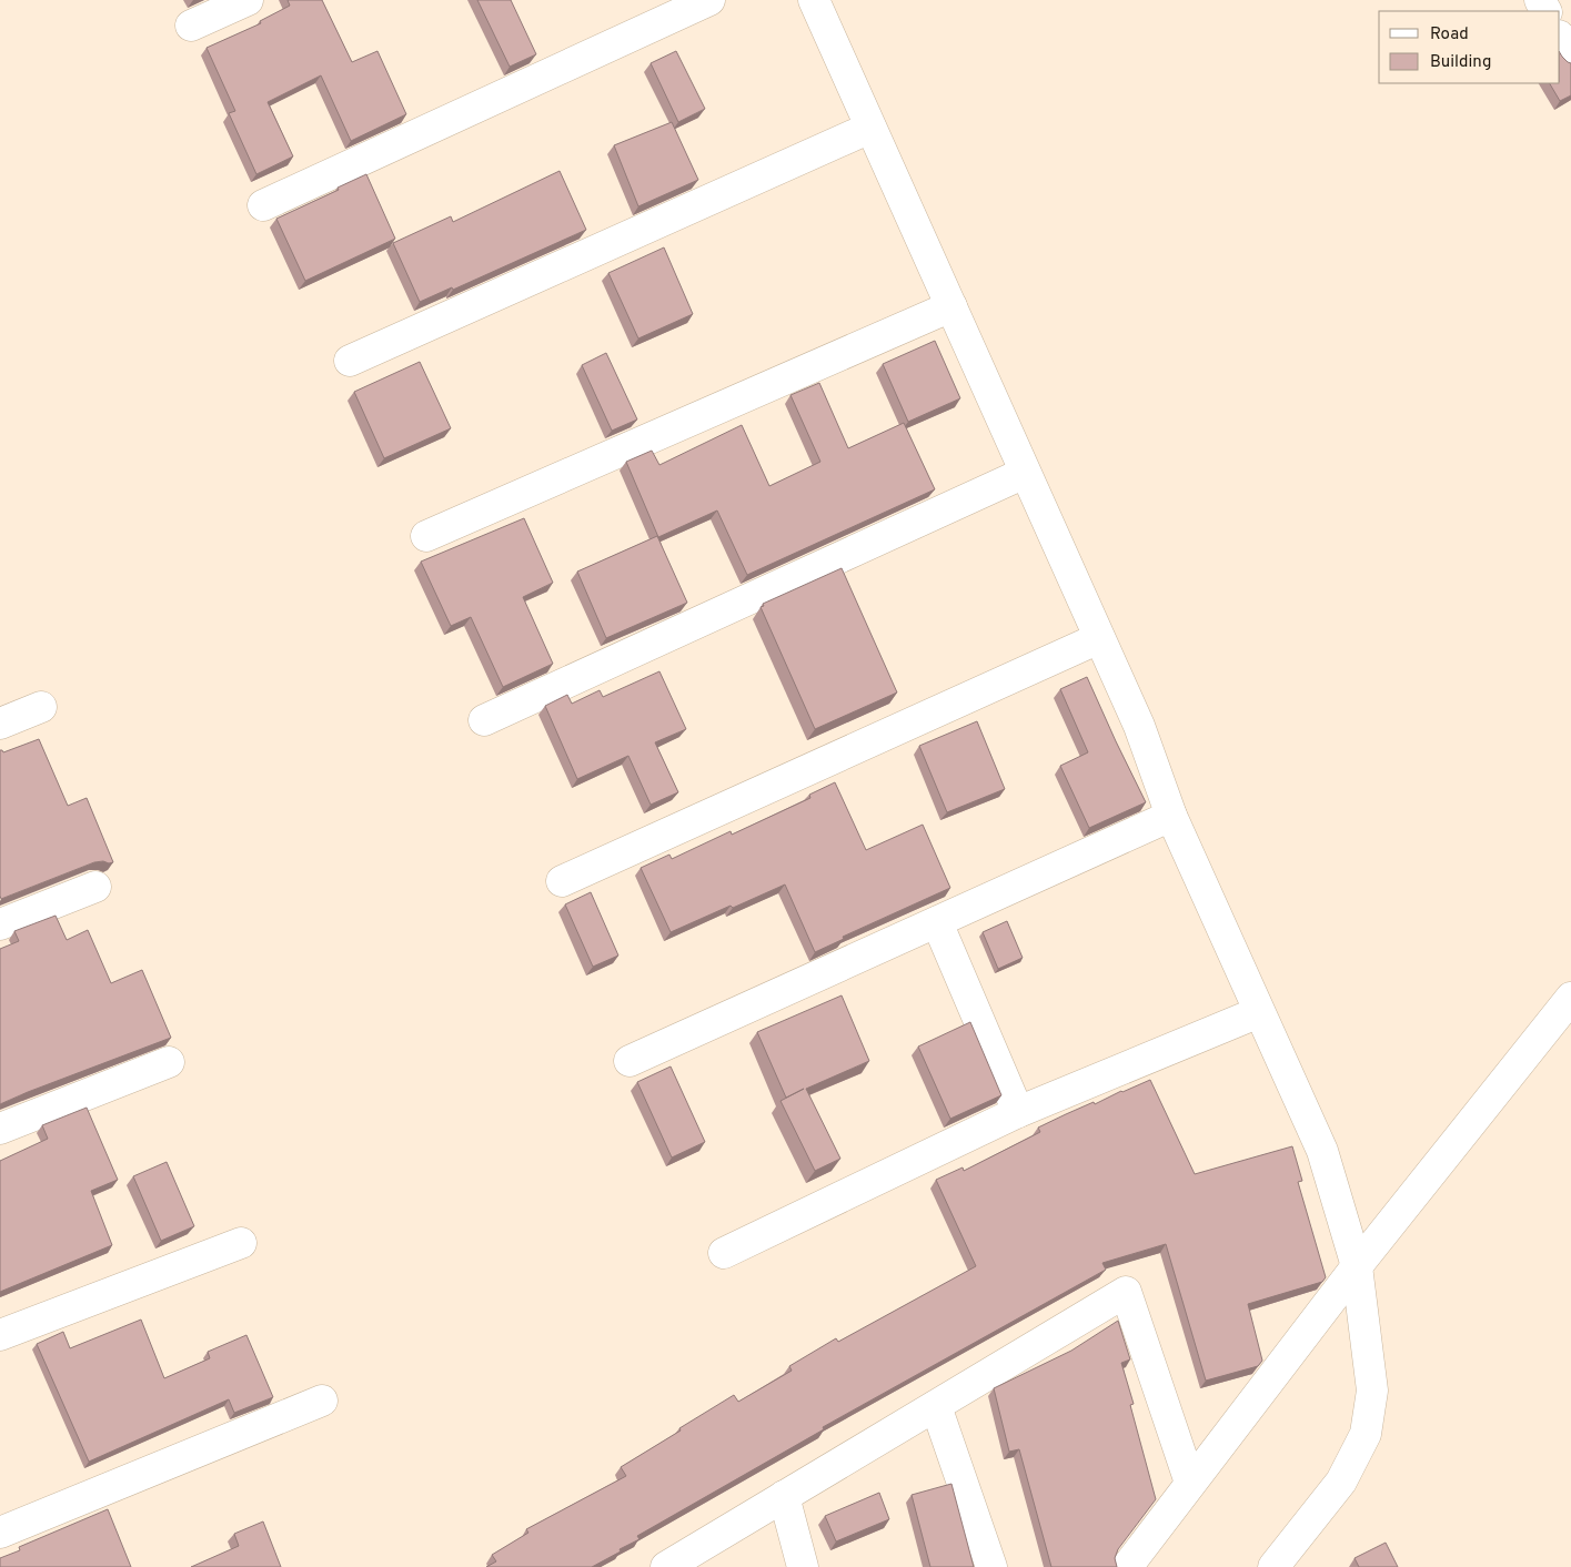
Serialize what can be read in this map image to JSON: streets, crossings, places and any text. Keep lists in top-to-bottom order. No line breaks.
{"legend":["Road","Building"]}
